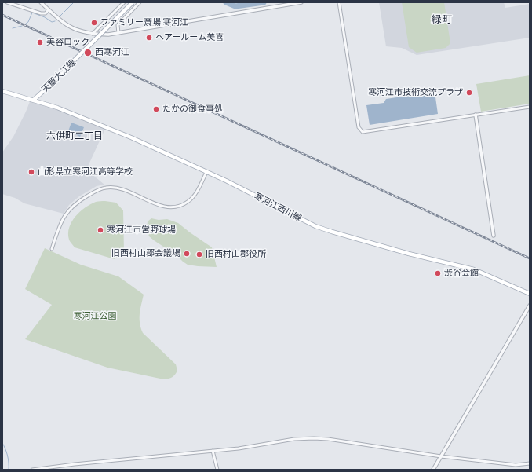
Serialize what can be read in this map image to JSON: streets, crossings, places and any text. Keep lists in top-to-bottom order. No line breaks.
{"streets":{"main road":["天童大江線","寒河江西川線"]},"crossings":[["天童大江線","寒河江西川線"]],"districts":["緑町","六供町二丁目"],"parks":["寒河江公園"],"places":["ファミリー斎場 寒河江","ヘアールーム美喜","美容ロック","西寒河江","寒河江市技術交流プラザ","たかの御食事処","山形県立寒河江高等学校","寒河江市営野球場","旧西村山郡会議場","旧西村山郡役所","渋谷会館"]}
